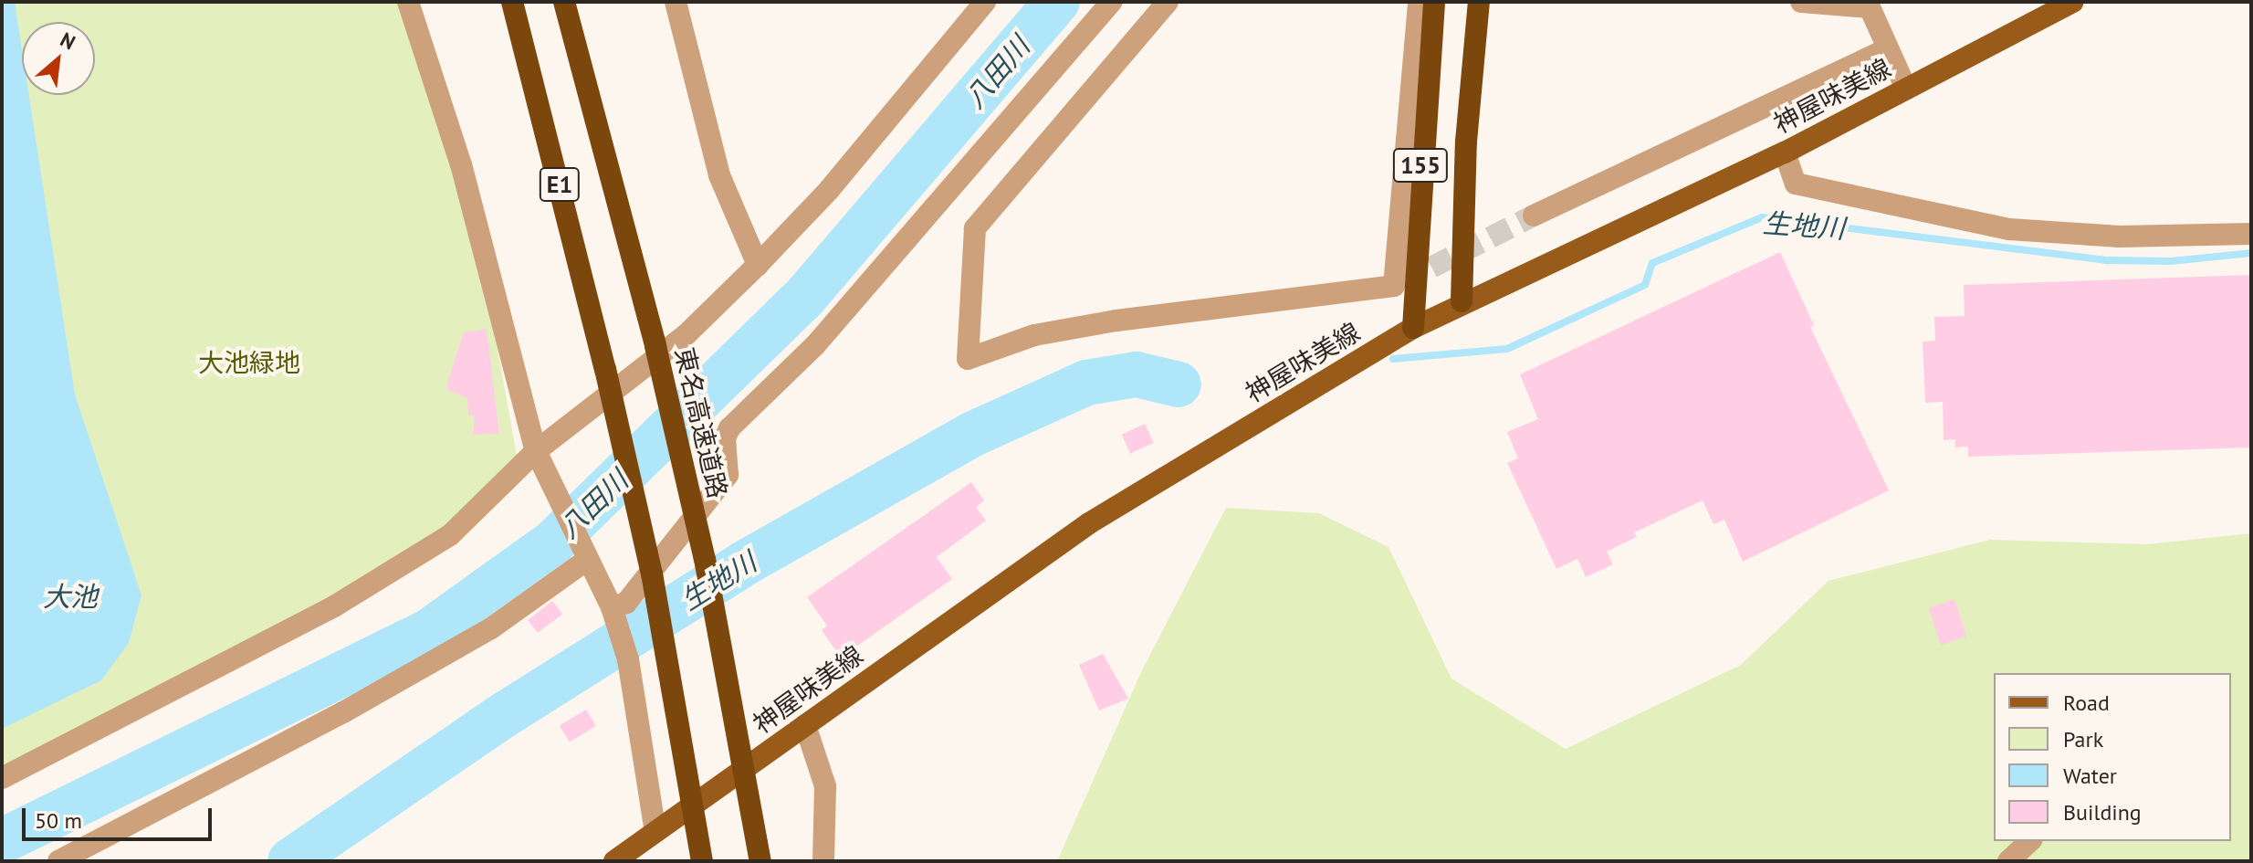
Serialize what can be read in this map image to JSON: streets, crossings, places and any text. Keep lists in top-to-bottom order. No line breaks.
{"streets":{"highway":["155","E1","東名高速道路"],"main road":["神屋味美線"]},"crossings":[["神屋味美線","155"]],"water":["八田川","生地川","大池"],"parks":["大池緑地"],"legend":["Road","Park","Water","Building"],"scale_bar":"50 m","north":"top right"}
